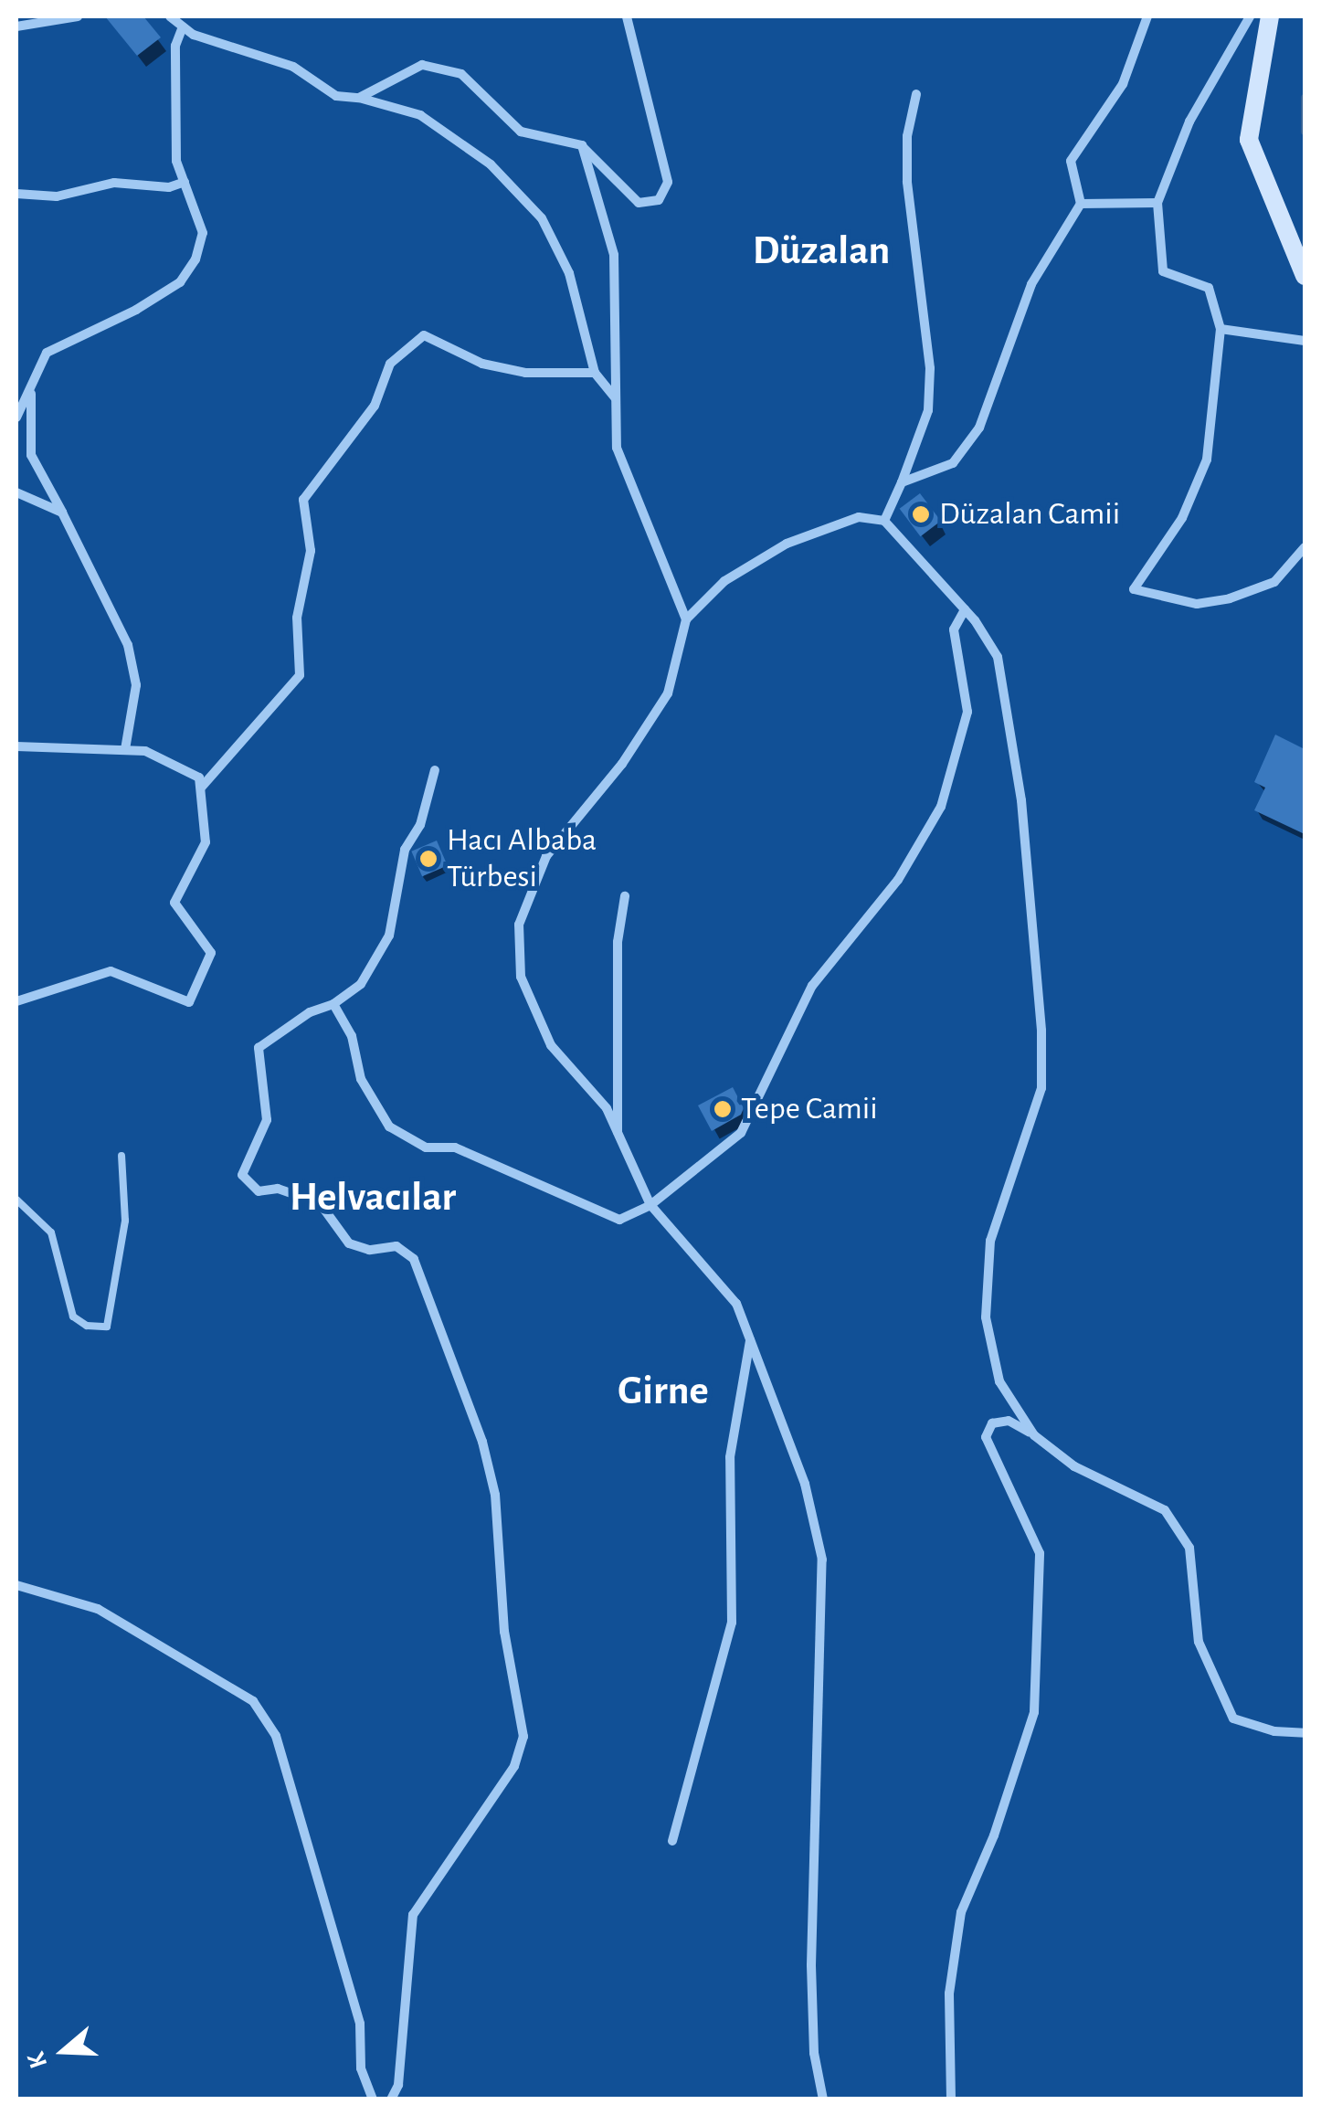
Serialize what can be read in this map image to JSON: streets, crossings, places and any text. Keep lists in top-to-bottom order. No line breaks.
{"districts":["Düzalan","Helvacılar","Girne"],"places":["Düzalan Camii","Hacı Albaba Türbesi","Tepe Camii"],"north":"left"}
